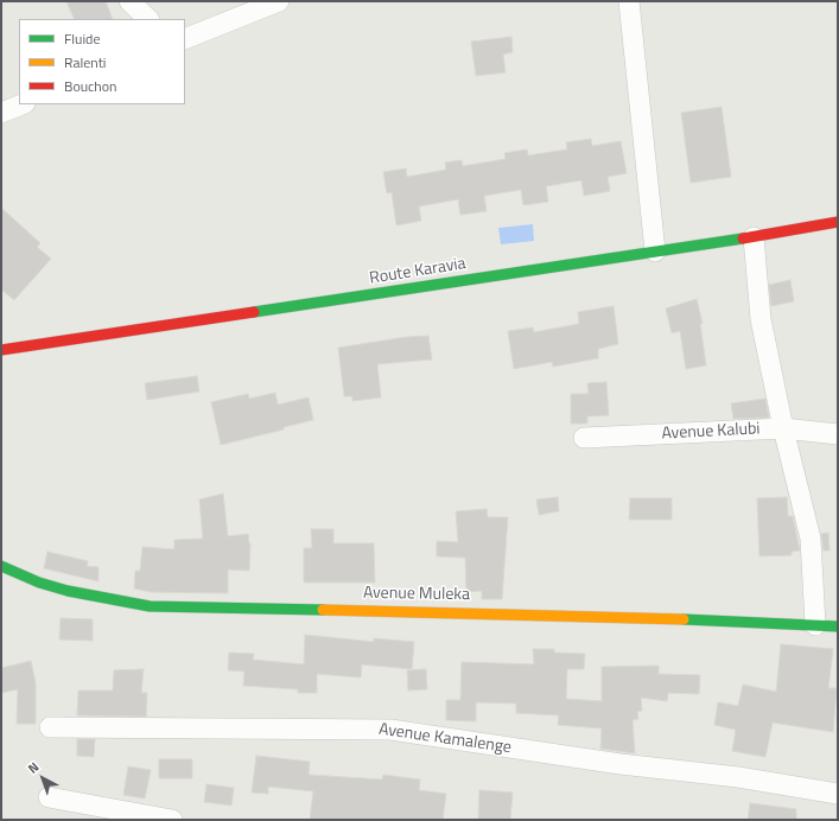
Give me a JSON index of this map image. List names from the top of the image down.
{
  "streets": {
    "street": [
      "Route Karavia",
      "Avenue Kalubi",
      "Avenue Muleka",
      "Avenue Kamalenge"
    ]
  },
  "legend": ["Fluide", "Ralenti", "Bouchon"],
  "north": "top left"
}
